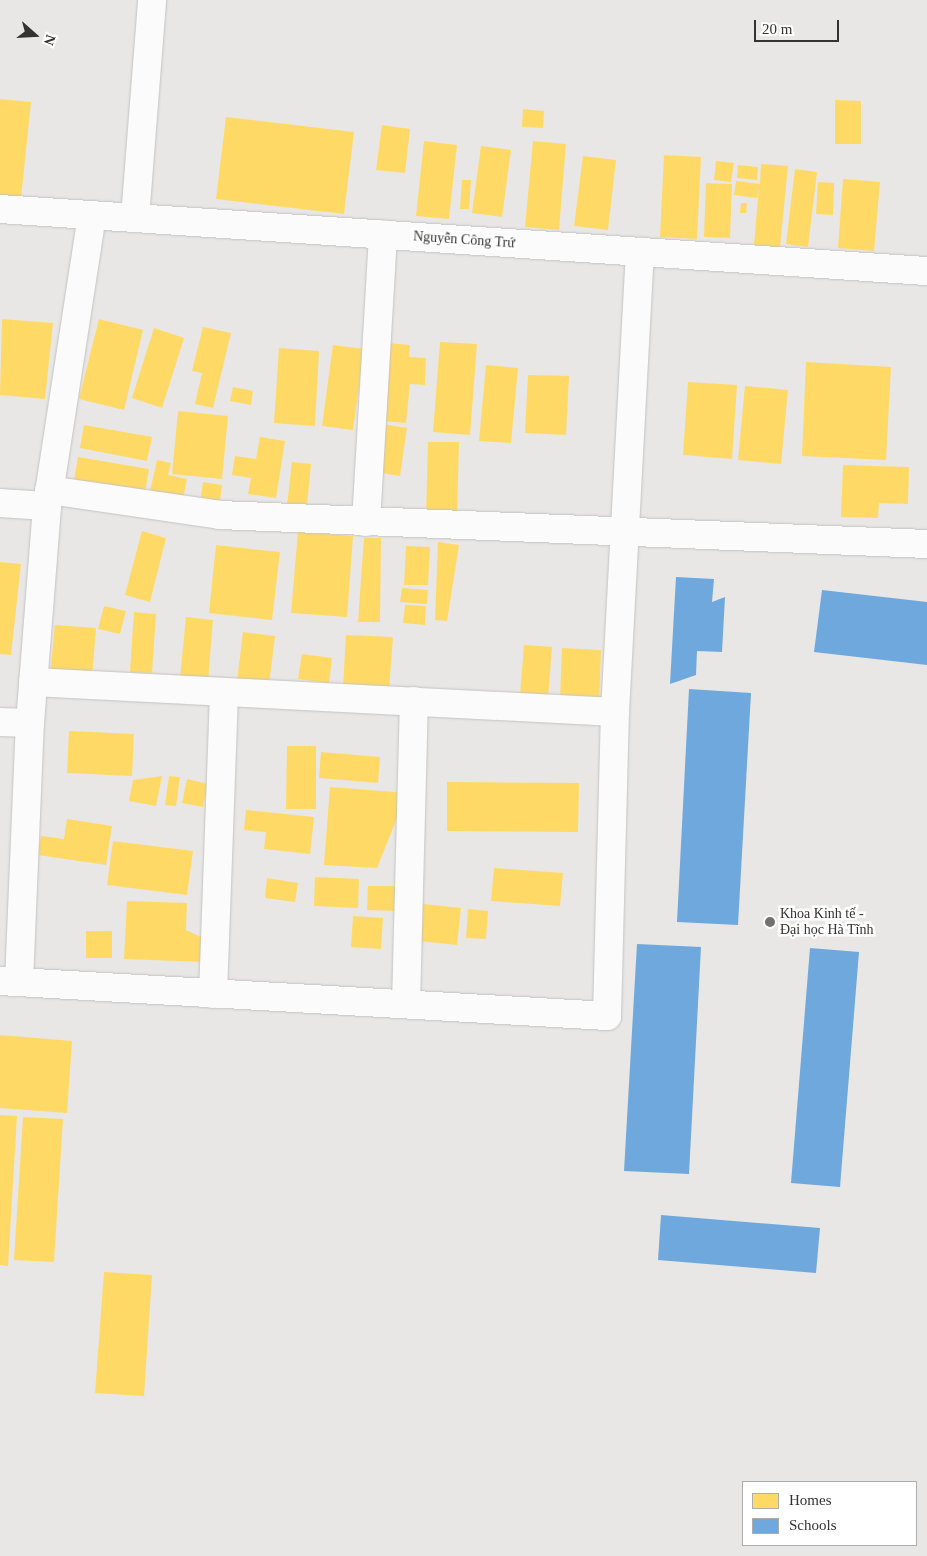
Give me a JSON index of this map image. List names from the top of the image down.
{
  "streets": {
    "street": ["Nguyễn Công Trứ"]
  },
  "places": ["Khoa Kinh tế - Đại học Hà Tĩnh"],
  "legend": ["Homes", "Schools"],
  "scale_bar": "20 m",
  "north": "right"
}
